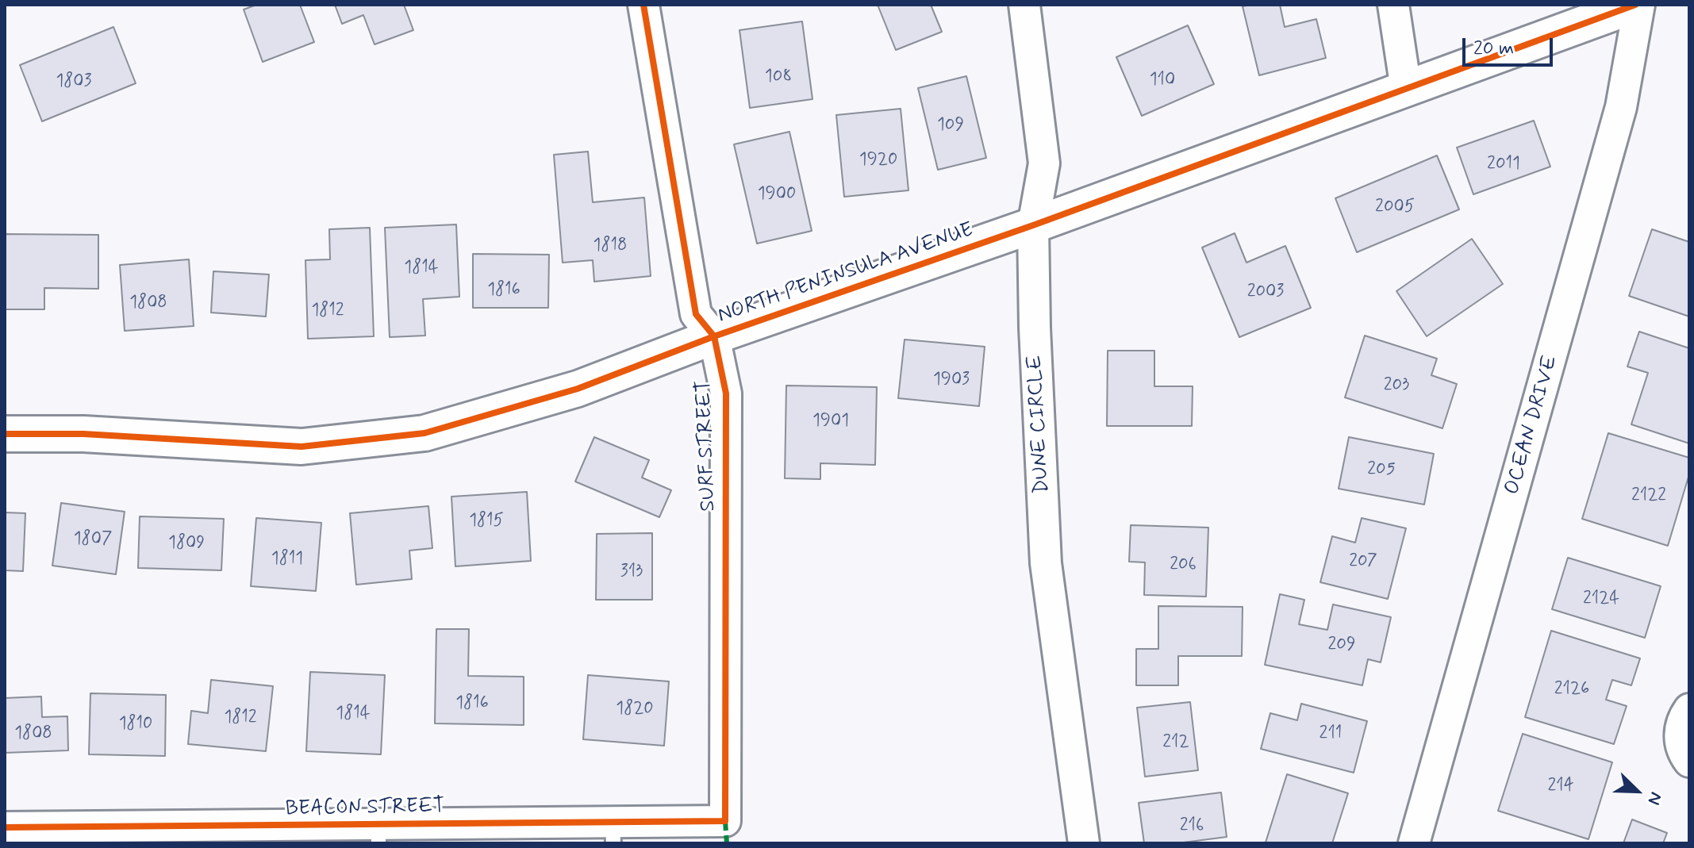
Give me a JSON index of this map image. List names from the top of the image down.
{
  "streets": {
    "street": [
      "NORTH PENINSULA AVENUE",
      "DUNE CIRCLE",
      "OCEAN DRIVE",
      "SURF STREET",
      "BEACON STREET"
    ]
  },
  "crossings": [
    ["NORTH PENINSULA AVENUE", "DUNE CIRCLE"],
    ["NORTH PENINSULA AVENUE", "OCEAN DRIVE"],
    ["NORTH PENINSULA AVENUE", "SURF STREET"],
    ["SURF STREET", "BEACON STREET"]
  ],
  "house_numbers": [
    "108",
    "110",
    "1803",
    "109",
    "1920",
    "2011",
    "1900",
    "2005",
    "1818",
    "1814",
    "1816",
    "2003",
    "1808",
    "1812",
    "1903",
    "203",
    "1901",
    "205",
    "2122",
    "1815",
    "1807",
    "1809",
    "1811",
    "207",
    "206",
    "313",
    "2124",
    "209",
    "2126",
    "1816",
    "1820",
    "1814",
    "1812",
    "1810",
    "1808",
    "211",
    "212",
    "214",
    "216"
  ],
  "scale_bar": "20 m",
  "north": "bottom right"
}
